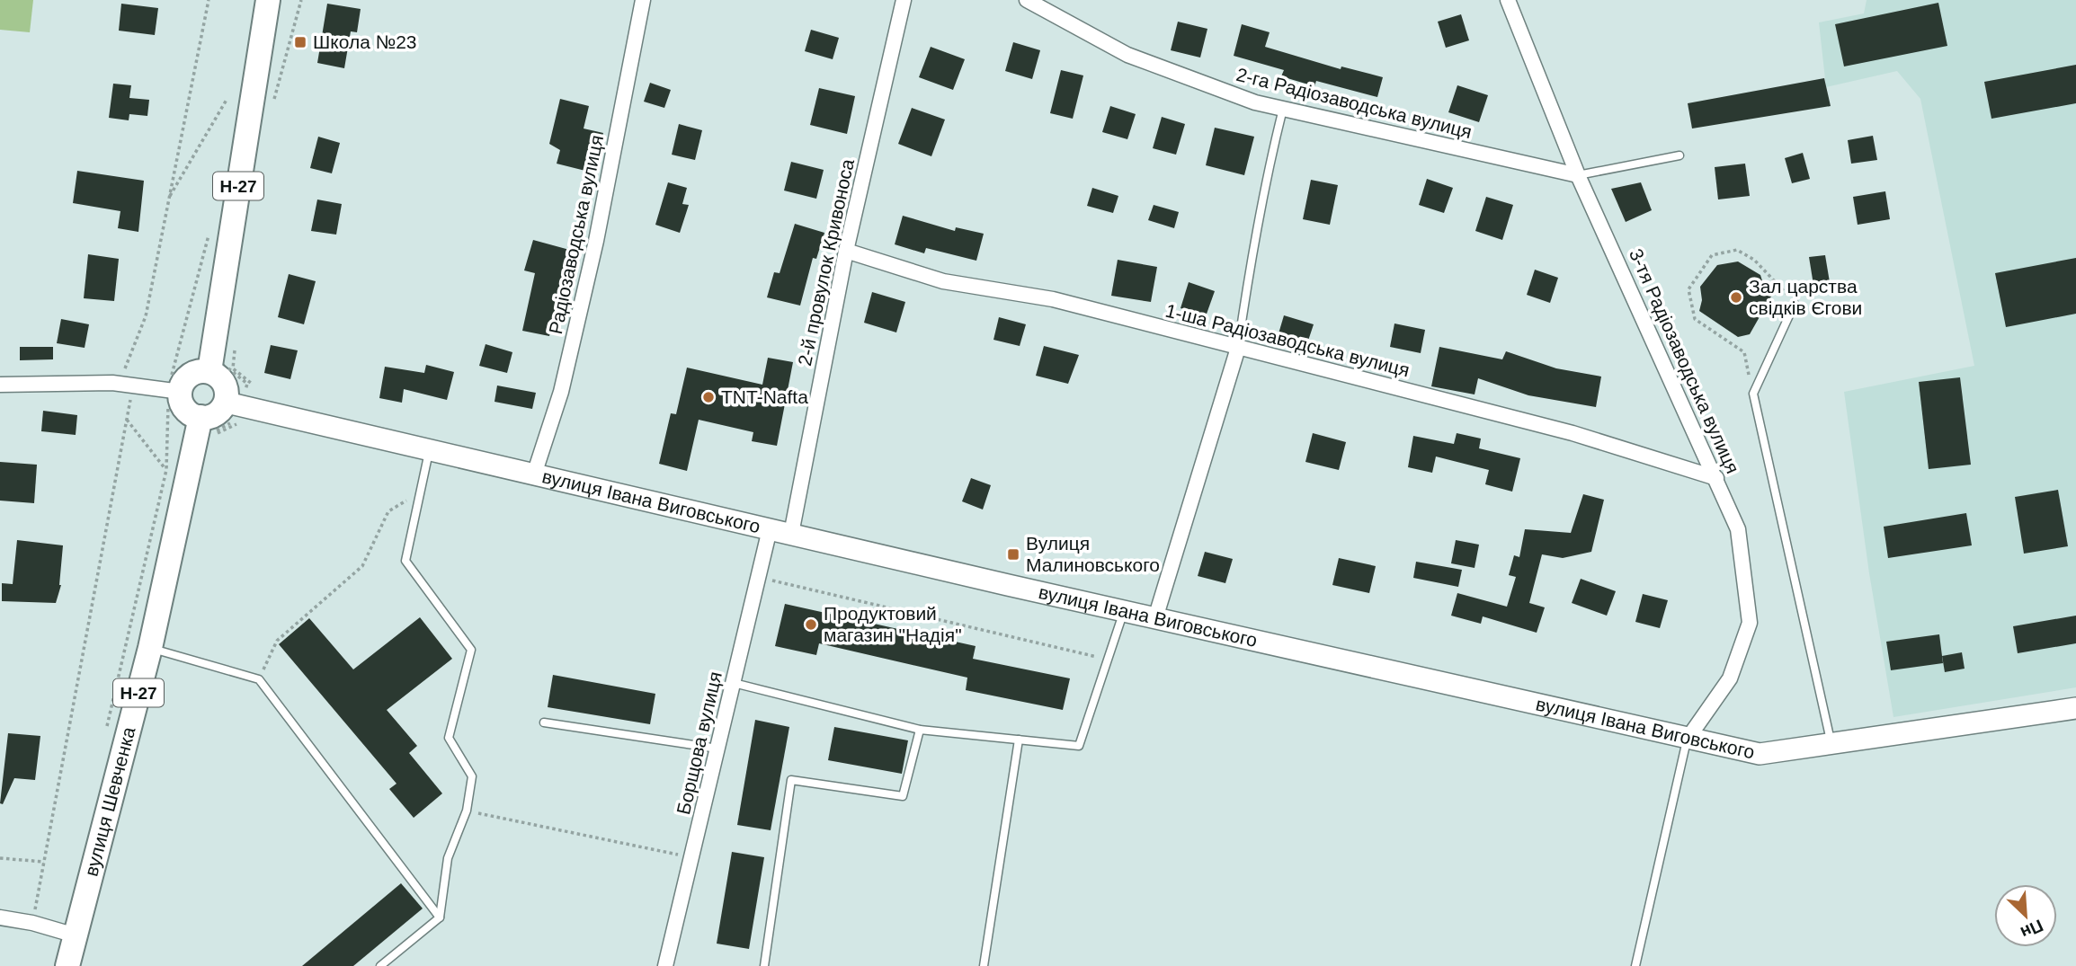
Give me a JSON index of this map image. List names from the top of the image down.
{
  "streets": {
    "main road": ["Н-27", "вулиця Шевченка"],
    "street": [
      "2-га Радіозаводська вулиця",
      "Радіозаводська вулиця",
      "2-й провулок Кривоноса",
      "1-ша Радіозаводська вулиця",
      "3-тя Радіозаводська вулиця",
      "вулиця Івана Виговського",
      "Борщова вулиця"
    ]
  },
  "crossings": [
    ["2-га Радіозаводська вулиця", "3-тя Радіозаводська вулиця"],
    ["Н-27", "вулиця Івана Виговського"],
    ["Н-27", "вулиця Шевченка"],
    ["Радіозаводська вулиця", "вулиця Івана Виговського"],
    ["2-й провулок Кривоноса", "1-ша Радіозаводська вулиця"],
    ["2-й провулок Кривоноса", "вулиця Івана Виговського"],
    ["1-ша Радіозаводська вулиця", "3-тя Радіозаводська вулиця"],
    ["3-тя Радіозаводська вулиця", "вулиця Івана Виговського"],
    ["вулиця Івана Виговського", "Борщова вулиця"],
    ["вулиця Івана Виговського", "вулиця Шевченка"]
  ],
  "places": {
    "transit": ["Школа №23", "Вулиця Малиновського"],
    "other": ["Зал царства свідків Єгови", "TNT-Nafta", "Продуктовий магазин \"Надія\""]
  },
  "north": "bottom right"
}
